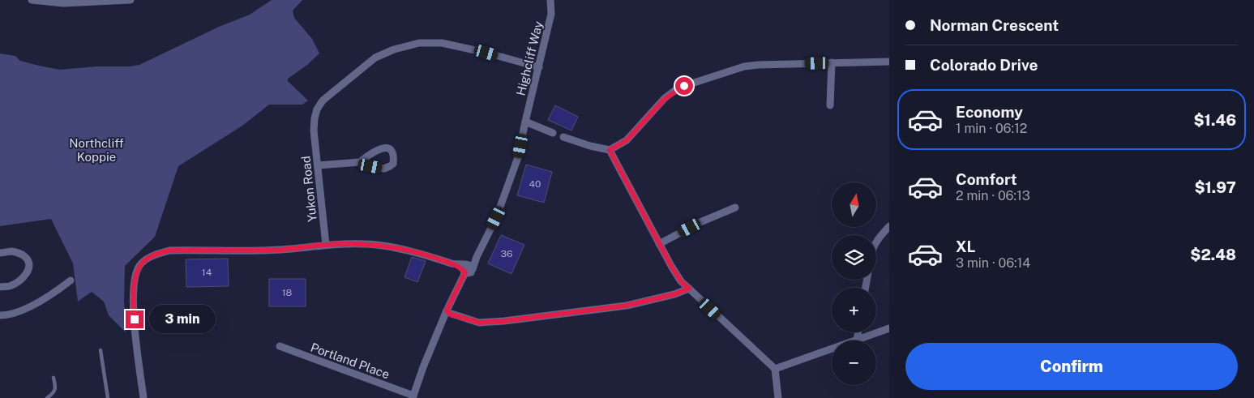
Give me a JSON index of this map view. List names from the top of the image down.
{
  "streets": {
    "street": ["Highcliff Way", "Yukon Road", "Portland Place"]
  },
  "crossings": [
    ["Highcliff Way", "Yukon Road"],
    ["Highcliff Way", "Portland Place"]
  ],
  "parks": ["Northcliff Koppie"],
  "house_numbers": [
    "40",
    "36",
    "14",
    "18"
  ],
  "north": "top",
  "page": {
    "banner": ["Norman Crescent", "Colorado Drive"],
    "list": [
      {
        "name": "Economy",
        "note": "1 min · 06:12",
        "value": "$1.46"
      },
      {
        "name": "Comfort",
        "note": "2 min · 06:13",
        "value": "$1.97"
      },
      {
        "name": "XL",
        "note": "3 min · 06:14",
        "value": "$2.48"
      }
    ],
    "map_buttons": ["+", "−"],
    "bubble": "3 min",
    "buttons": "Confirm"
  }
}
